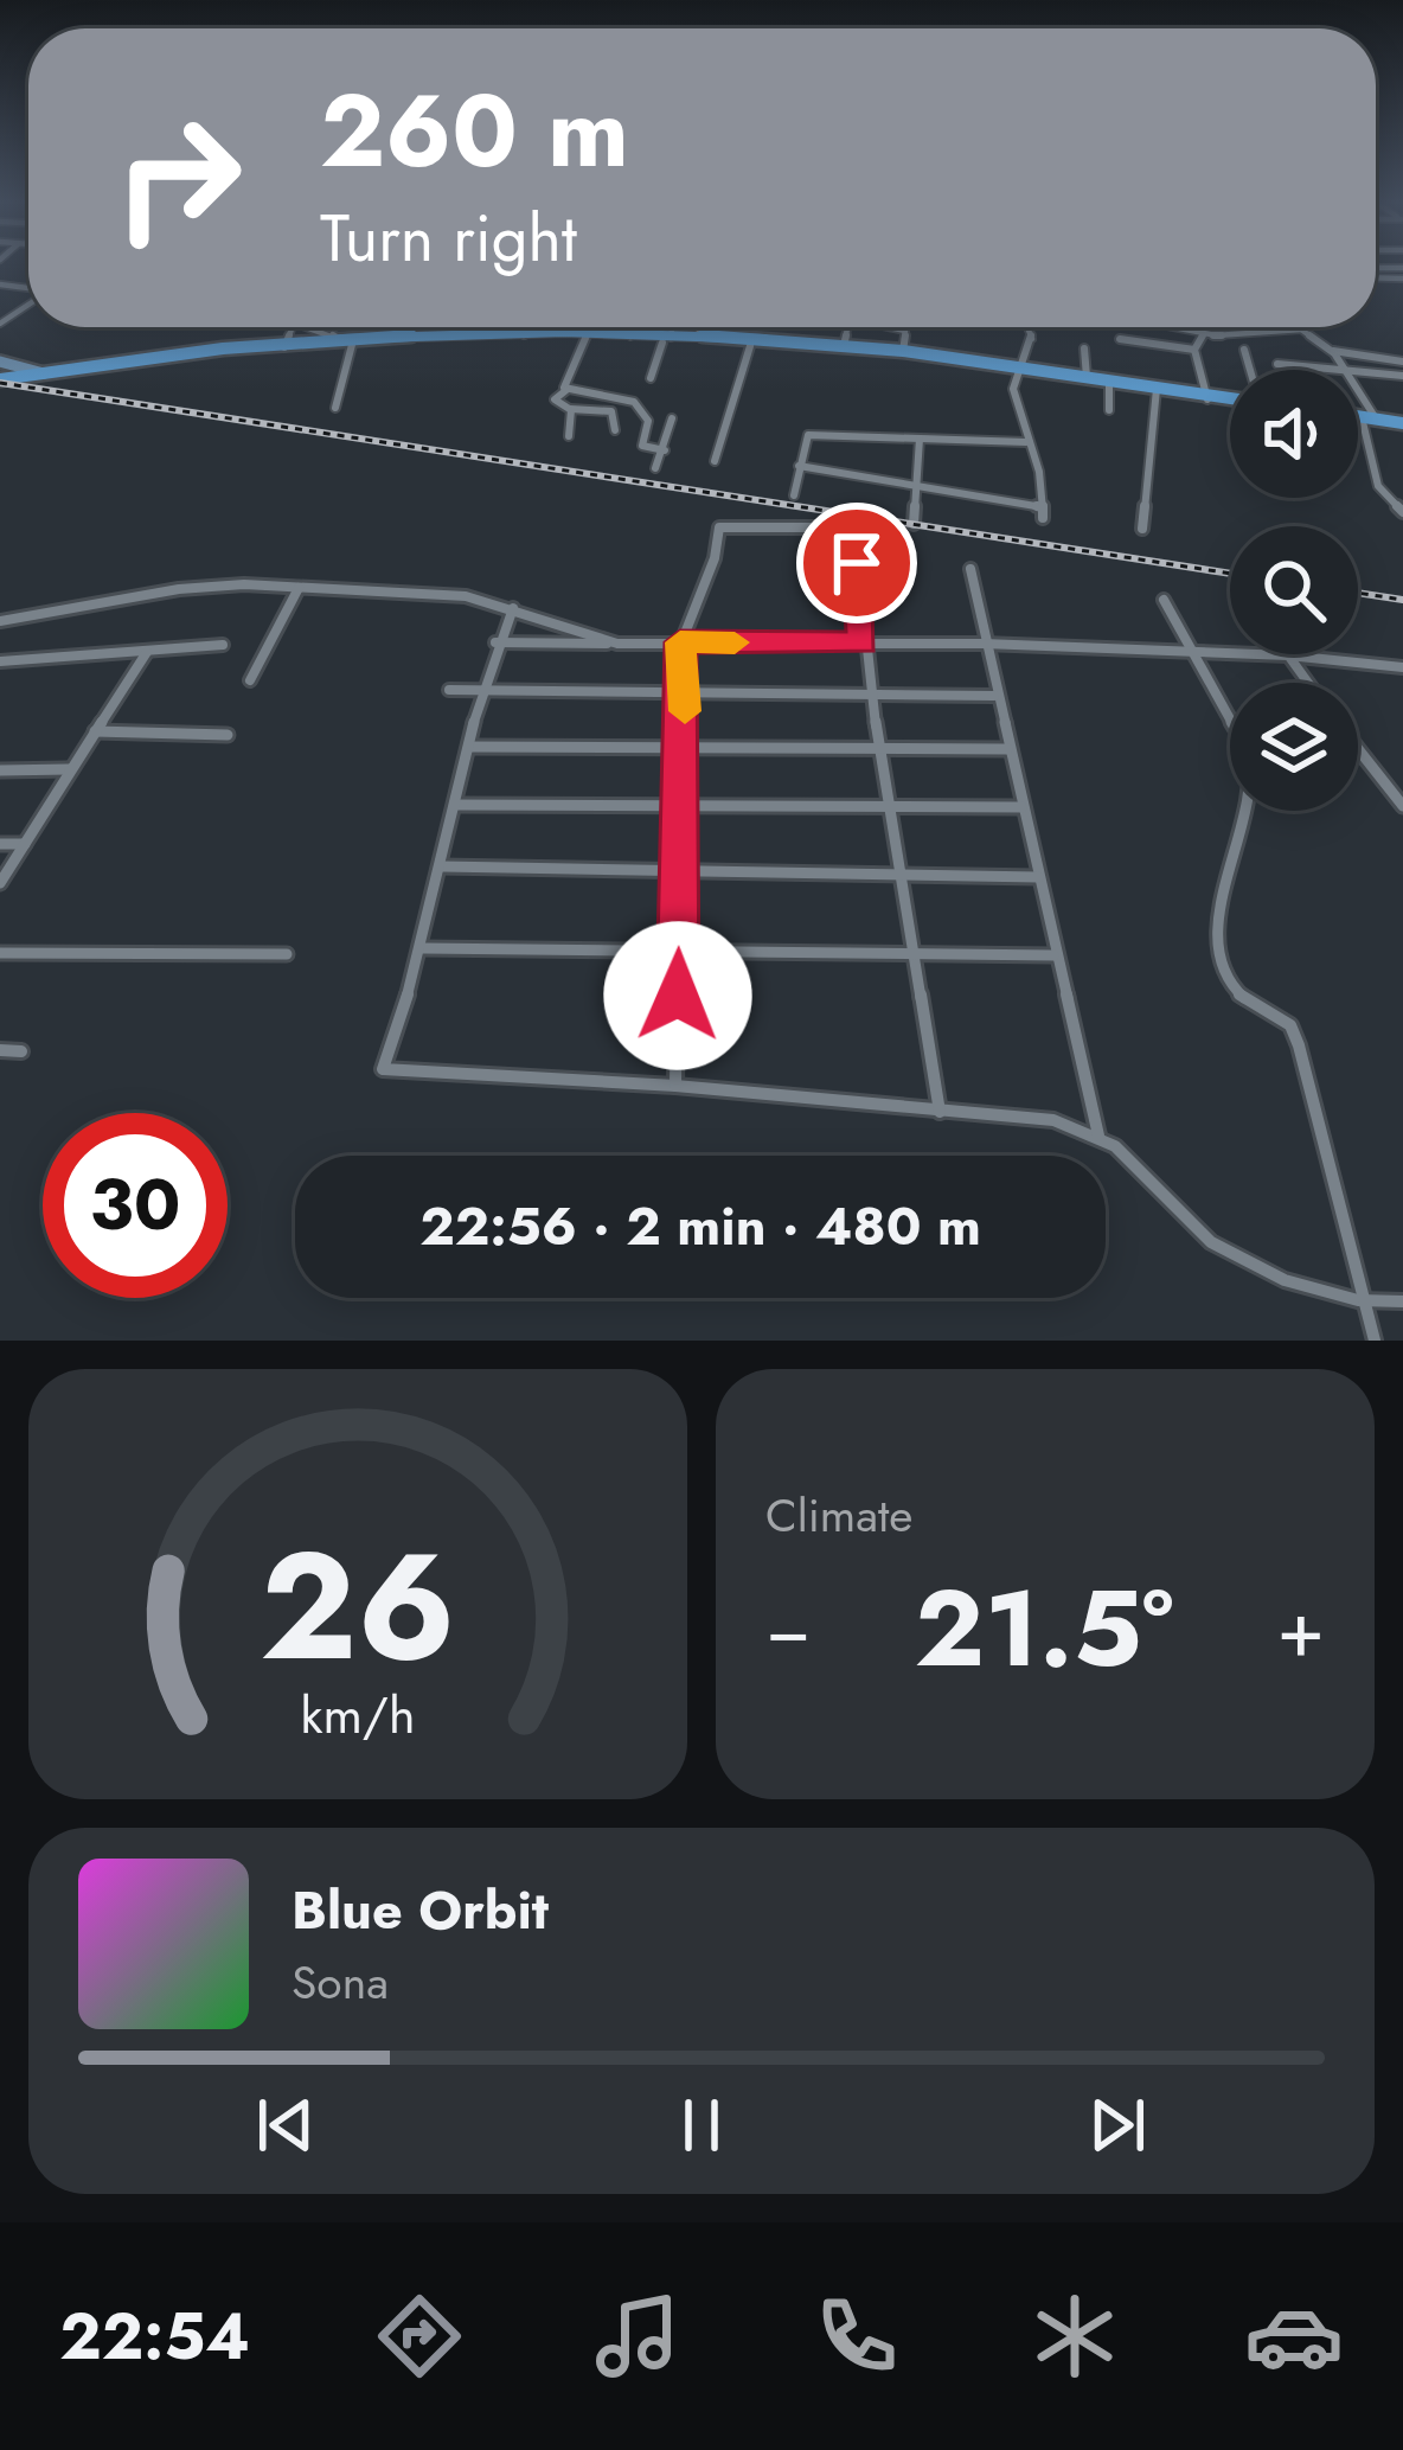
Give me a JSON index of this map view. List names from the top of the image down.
{
  "page": {
    "turn": ["260 m", "Turn right"],
    "limit": "30",
    "trip": "22:56 · 2 min · 480 m",
    "tile": "Climate",
    "heat": ["−", "21.5°", "+"],
    "song": ["Blue Orbit", "Sona"],
    "tabs": "22:54",
    "gauge": ["26", "km/h"]
  }
}
